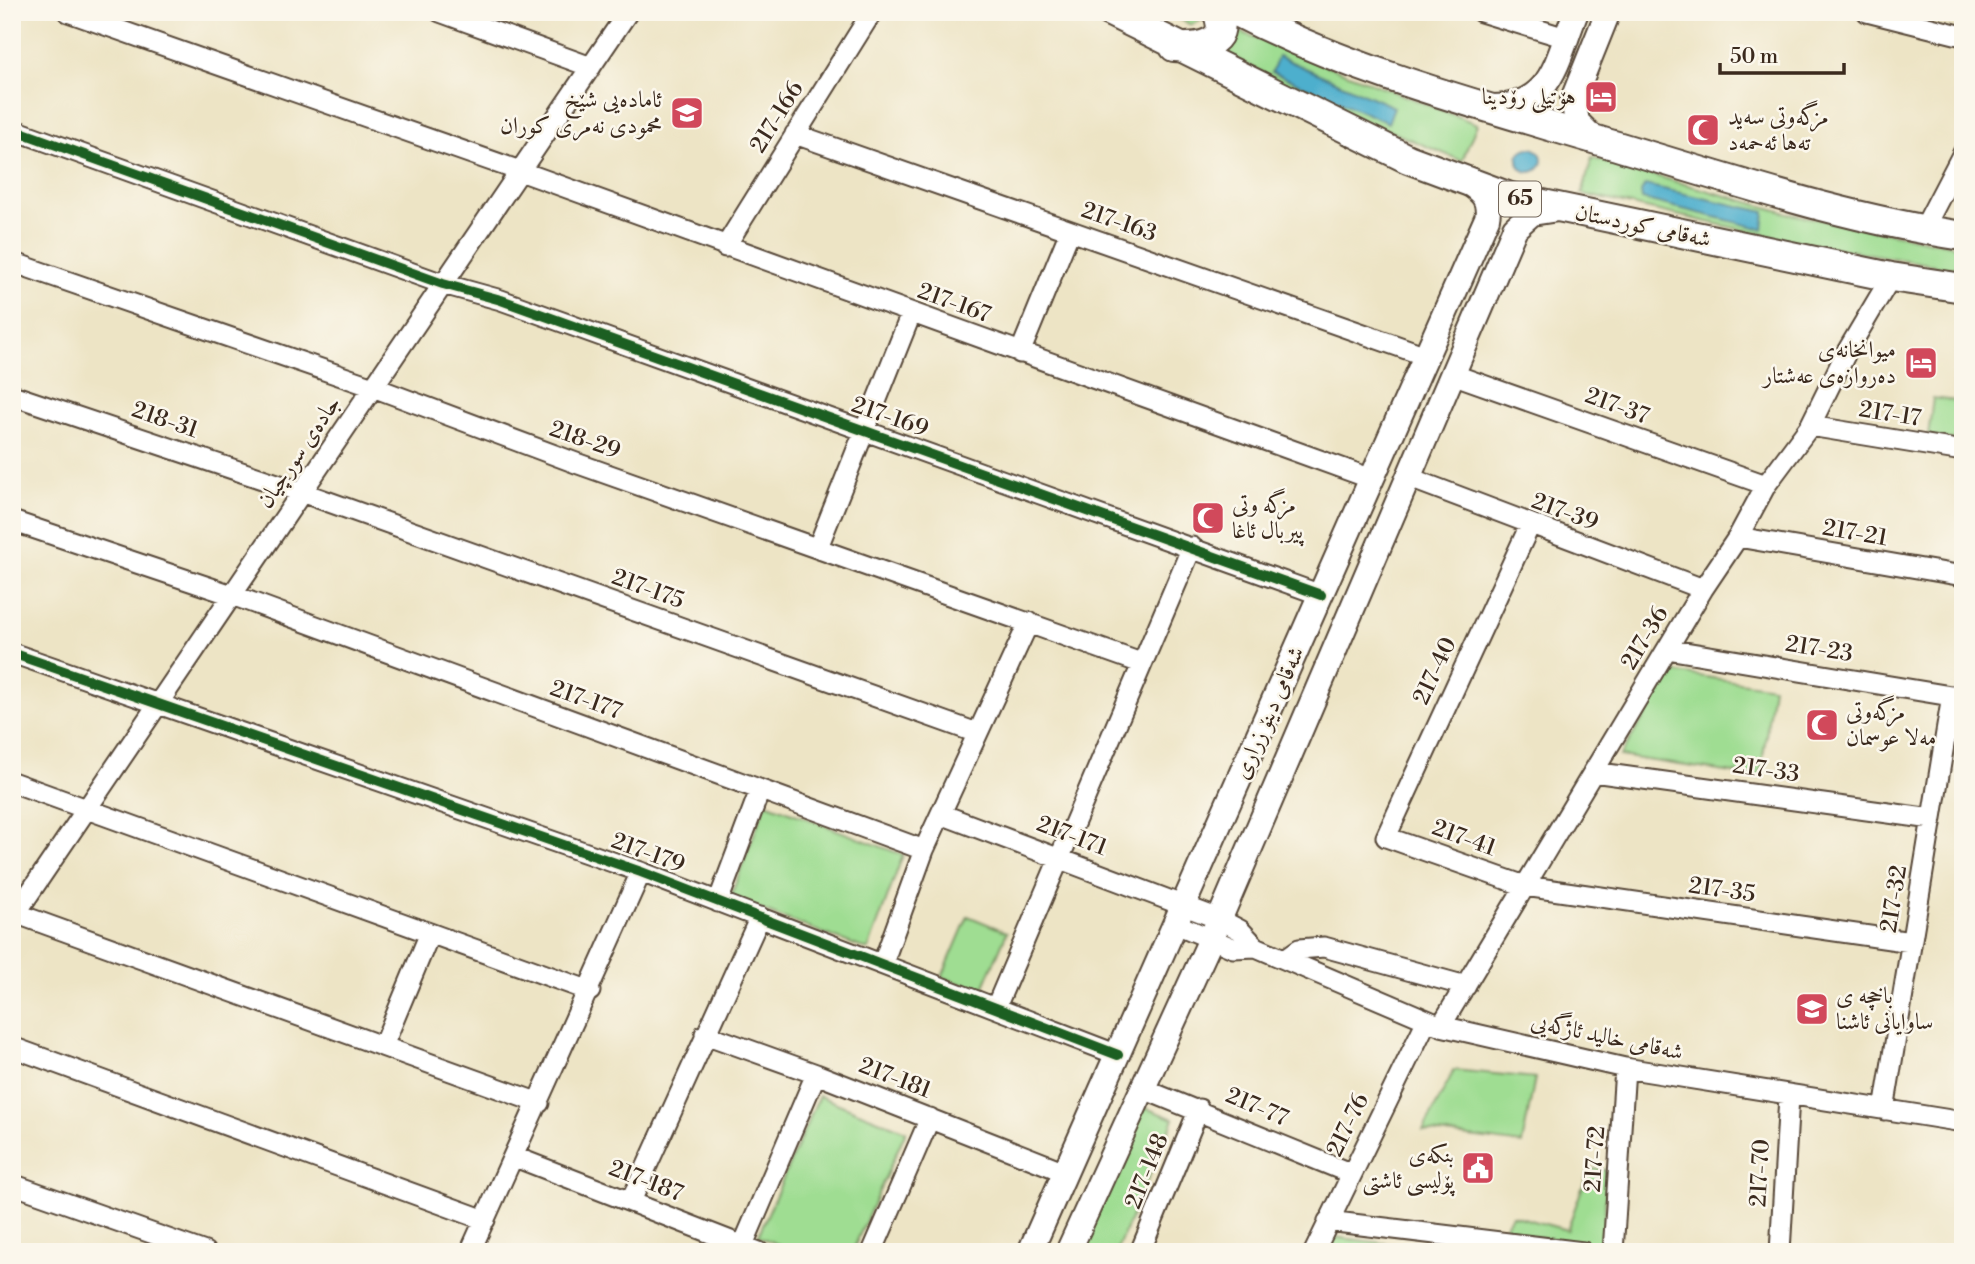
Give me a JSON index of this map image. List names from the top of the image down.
{
  "streets": {
    "highway": ["65", "شەقامی کوردستان"],
    "main road": ["شەقامی دینۆ زراری"],
    "street": [
      "217-166",
      "217-163",
      "217-167",
      "217-37",
      "217-17",
      "217-169",
      "218-31",
      "218-29",
      "جادەی سورچیان",
      "217-39",
      "217-21",
      "217-175",
      "217-36",
      "217-23",
      "217-40",
      "217-177",
      "217-33",
      "217-171",
      "217-41",
      "217-179",
      "217-35",
      "217-32",
      "شەقامی خالید ئاژگەیی",
      "217-181",
      "217-77",
      "217-76",
      "217-72",
      "217-148",
      "217-70",
      "217-187"
    ]
  },
  "crossings": [
    ["217-166", "217-163"],
    ["217-166", "217-167"],
    ["217-163", "شەقامی دینۆ زراری"],
    ["شەقامی کوردستان", "217-36"],
    ["شەقامی کوردستان", "شەقامی دینۆ زراری"],
    ["217-167", "جادەی سورچیان"],
    ["217-167", "شەقامی دینۆ زراری"],
    ["217-37", "217-36"],
    ["217-37", "شەقامی دینۆ زراری"],
    ["217-17", "217-36"],
    ["217-169", "جادەی سورچیان"],
    ["217-169", "شەقامی دینۆ زراری"],
    ["218-31", "جادەی سورچیان"],
    ["218-31", "217-175"],
    ["218-29", "جادەی سورچیان"],
    ["جادەی سورچیان", "217-175"],
    ["جادەی سورچیان", "217-177"],
    ["جادەی سورچیان", "217-179"],
    ["217-39", "217-36"],
    ["217-39", "217-40"],
    ["217-39", "شەقامی دینۆ زراری"],
    ["217-21", "217-36"],
    ["217-36", "217-23"],
    ["217-36", "217-33"],
    ["217-36", "217-41"],
    ["217-36", "217-35"],
    ["217-36", "شەقامی خالید ئاژگەیی"],
    ["217-36", "217-76"],
    ["217-23", "217-32"],
    ["217-40", "217-41"],
    ["شەقامی دینۆ زراری", "217-171"],
    ["شەقامی دینۆ زراری", "217-179"],
    ["شەقامی دینۆ زراری", "شەقامی خالید ئاژگەیی"],
    ["شەقامی دینۆ زراری", "217-181"],
    ["شەقامی دینۆ زراری", "217-77"],
    ["217-33", "217-32"],
    ["217-171", "شەقامی خالید ئاژگەیی"],
    ["217-41", "217-35"],
    ["217-35", "217-32"],
    ["217-32", "شەقامی خالید ئاژگەیی"],
    ["شەقامی خالید ئاژگەیی", "217-76"],
    ["شەقامی خالید ئاژگەیی", "217-72"],
    ["شەقامی خالید ئاژگەیی", "217-70"],
    ["217-77", "217-76"],
    ["217-77", "217-148"]
  ],
  "places": {
    "hotel": ["هۆتیلی رۆدینا", "میوانخانەی دەروازەی عەشتار"],
    "school or university": ["ئامادەیی شێخ محمودی نەمری کوران", "باخچه ى ساوايانى ئاشنا"],
    "mosque": ["مزگەوتی سەید تەها ئەحمەد", "مزگه وتى پيربال ئاغا", "مزگەوتی مەلا عوسمان"],
    "public building": ["بنکەی پۆلیسی ئاشتی"]
  },
  "scale_bar": "50 m"
}
